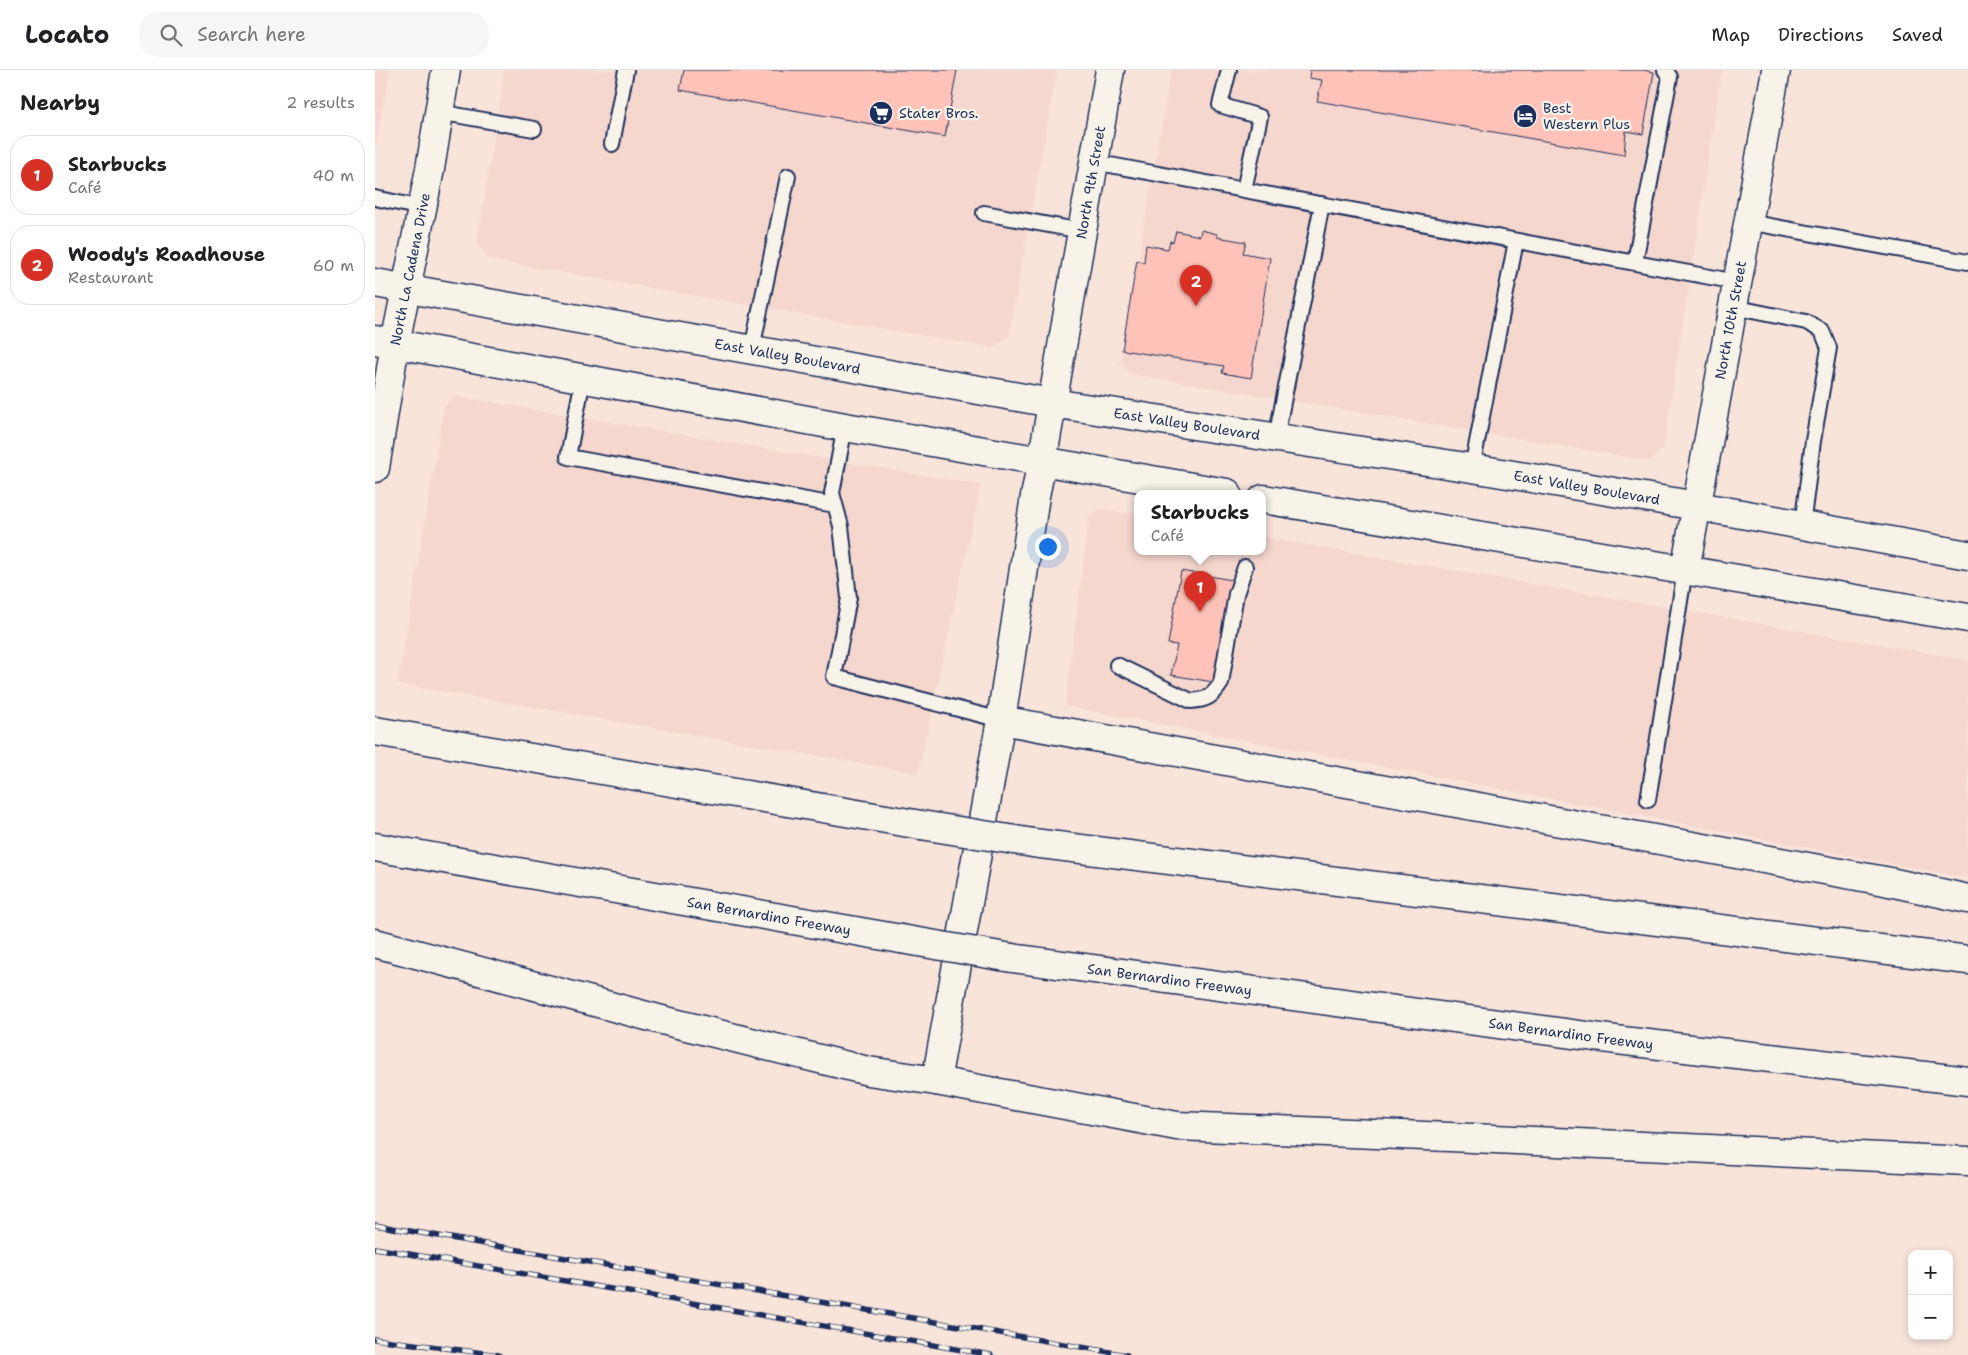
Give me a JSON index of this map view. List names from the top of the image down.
{
  "streets": {
    "main road": [
      "North 9th Street",
      "North La Cadena Drive",
      "North 10th Street",
      "East Valley Boulevard",
      "San Bernardino Freeway"
    ]
  },
  "crossings": [
    ["North 9th Street", "East Valley Boulevard"],
    ["North La Cadena Drive", "East Valley Boulevard"],
    ["North 10th Street", "East Valley Boulevard"]
  ],
  "places": {
    "supermarket": ["Stater Bros."],
    "hotel": ["Best Western Plus"]
  },
  "page": {
    "header": "Locato",
    "search": "Search here",
    "nav": ["Map", "Directions", "Saved"],
    "heading": ["Nearby", "2 results"],
    "list": [
      {
        "mark": "1",
        "name": "Starbucks",
        "note": "Café",
        "value": "40 m"
      },
      {
        "mark": "2",
        "name": "Woody's Roadhouse",
        "note": "Restaurant",
        "value": "60 m"
      }
    ],
    "pins": ["2", "1"],
    "popup": ["Starbucks", "Café"],
    "map_buttons": ["+", "−"]
  }
}
